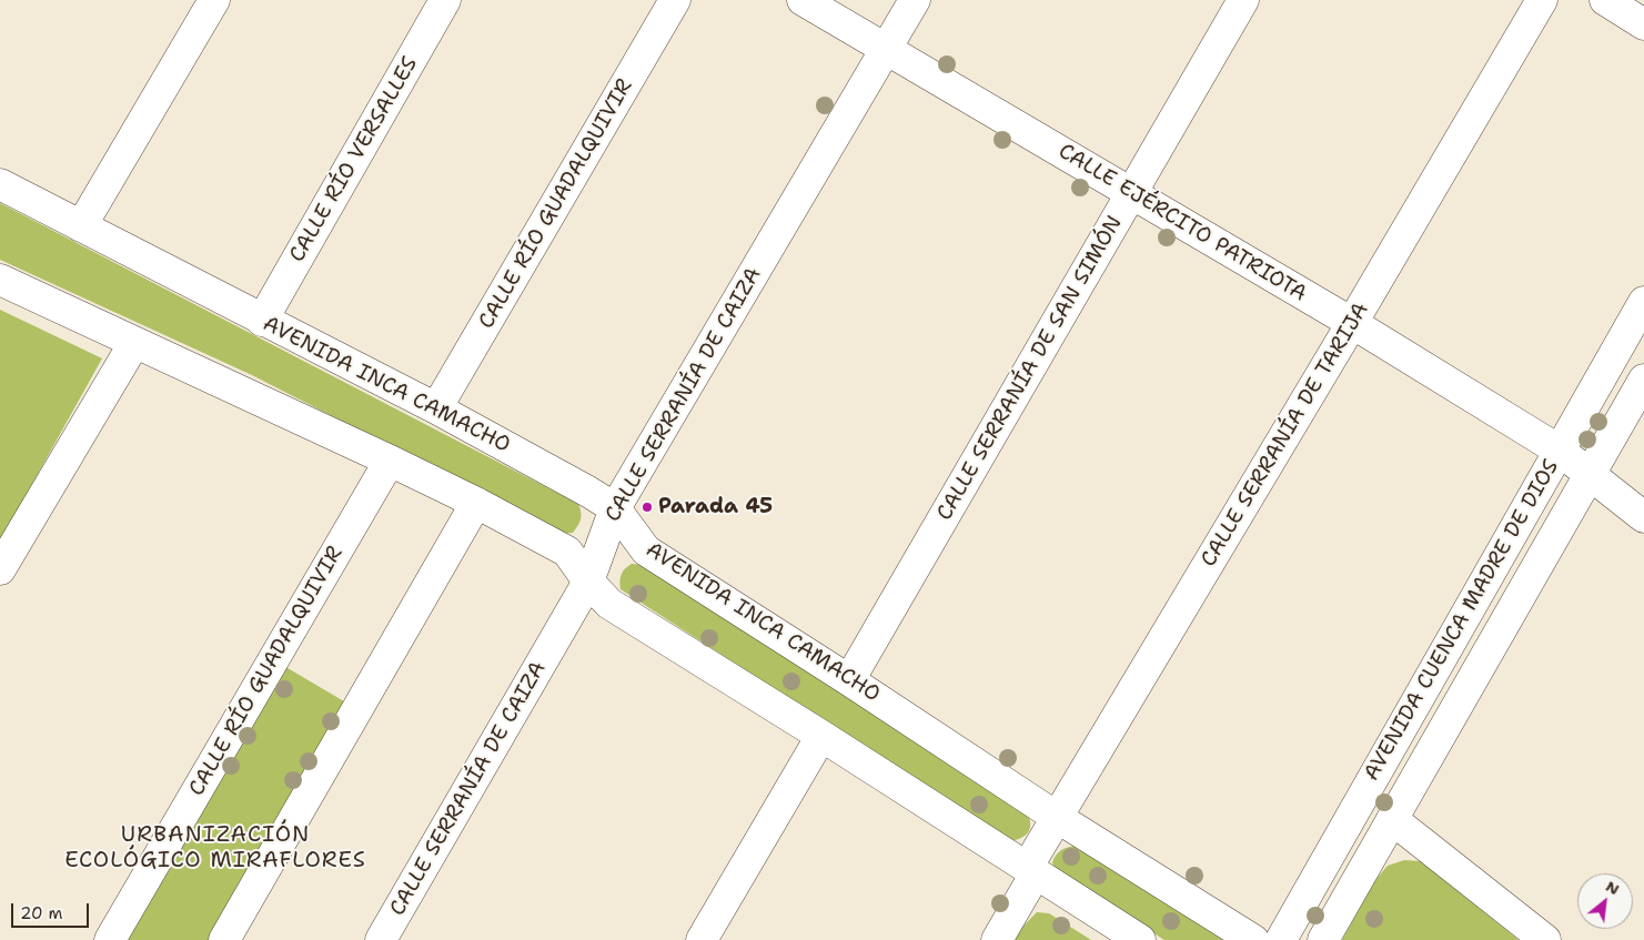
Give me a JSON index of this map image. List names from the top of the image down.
{
  "streets": {
    "street": [
      "CALLE RÍO VERSALLES",
      "CALLE RÍO GUADALQUIVIR",
      "CALLE EJÉRCITO PATRIOTA",
      "CALLE SERRANÍA DE SAN SIMÓN",
      "AVENIDA INCA CAMACHO",
      "CALLE SERRANÍA DE CAIZA",
      "CALLE SERRANÍA DE TARIJA",
      "AVENIDA CUENCA MADRE DE DIOS"
    ]
  },
  "crossings": [
    ["CALLE RÍO VERSALLES", "AVENIDA INCA CAMACHO"],
    ["CALLE RÍO GUADALQUIVIR", "AVENIDA INCA CAMACHO"],
    ["CALLE EJÉRCITO PATRIOTA", "CALLE SERRANÍA DE SAN SIMÓN"],
    ["CALLE EJÉRCITO PATRIOTA", "CALLE SERRANÍA DE CAIZA"],
    ["CALLE EJÉRCITO PATRIOTA", "CALLE SERRANÍA DE TARIJA"],
    ["CALLE EJÉRCITO PATRIOTA", "AVENIDA CUENCA MADRE DE DIOS"],
    ["CALLE SERRANÍA DE SAN SIMÓN", "AVENIDA INCA CAMACHO"],
    ["AVENIDA INCA CAMACHO", "CALLE SERRANÍA DE CAIZA"],
    ["AVENIDA INCA CAMACHO", "CALLE SERRANÍA DE TARIJA"]
  ],
  "districts": ["URBANIZACIÓN ECOLÓGICO MIRAFLORES"],
  "places": ["Parada 45"],
  "scale_bar": "20 m",
  "north": "top right"
}
